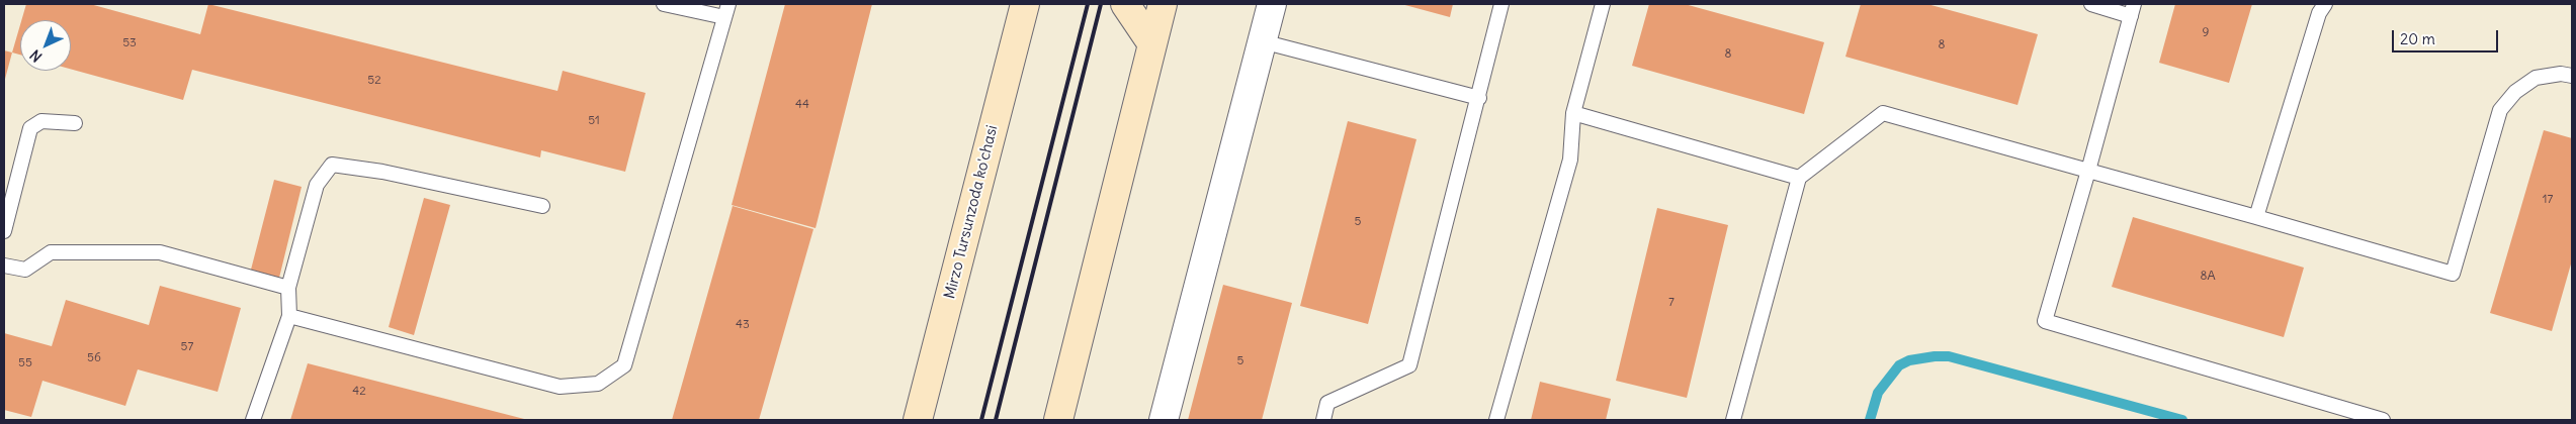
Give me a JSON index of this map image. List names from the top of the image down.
{
  "streets": {
    "main road": ["Mirzo Tursunzoda ko'chasi"]
  },
  "house_numbers": [
    "9",
    "53",
    "8",
    "8",
    "52",
    "44",
    "51",
    "17",
    "5",
    "8А",
    "7",
    "43",
    "57",
    "56",
    "5",
    "55",
    "42"
  ],
  "scale_bar": "20 m",
  "north": "bottom left"
}
